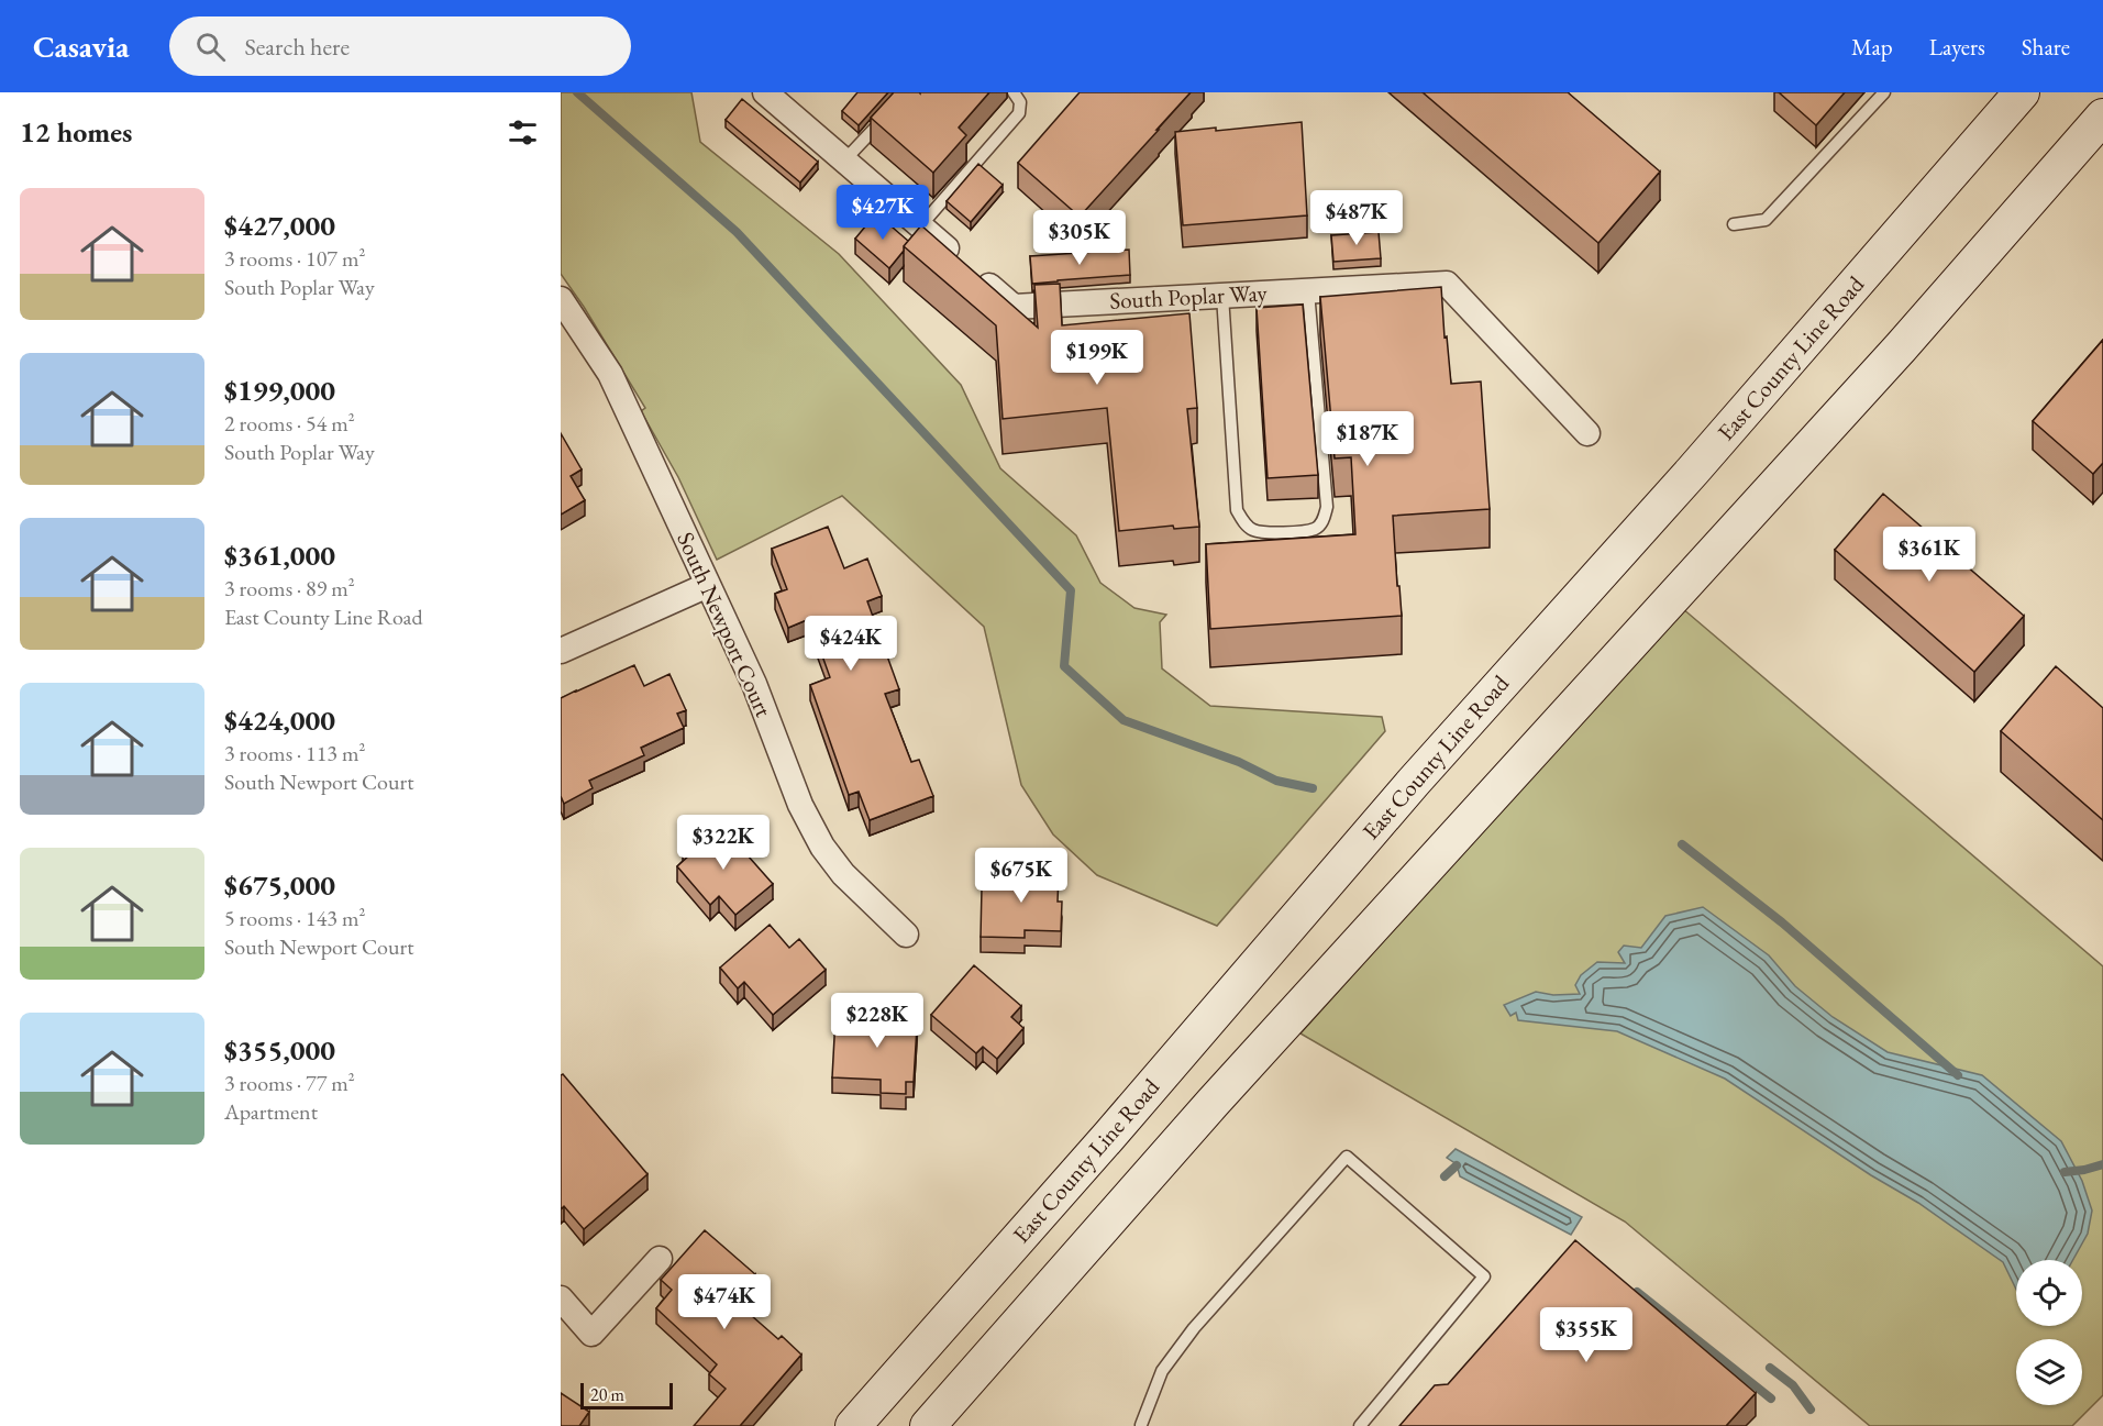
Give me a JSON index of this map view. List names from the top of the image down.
{
  "streets": {
    "main road": ["East County Line Road"],
    "street": ["South Poplar Way", "South Newport Court"]
  },
  "scale_bar": "20 m",
  "page": {
    "header": "Casavia",
    "search": "Search here",
    "nav": ["Map", "Layers", "Share"],
    "heading": "12 homes",
    "list": [
      {
        "name": "$427,000",
        "note": "3 rooms · 107 m² · South Poplar Way"
      },
      {
        "name": "$199,000",
        "note": "2 rooms · 54 m² · South Poplar Way"
      },
      {
        "name": "$361,000",
        "note": "3 rooms · 89 m² · East County Line Road"
      },
      {
        "name": "$424,000",
        "note": "3 rooms · 113 m² · South Newport Court"
      },
      {
        "name": "$675,000",
        "note": "5 rooms · 143 m² · South Newport Court"
      },
      {
        "name": "$355,000",
        "note": "3 rooms · 77 m² · Apartment"
      }
    ],
    "price": [
      "$427K",
      "$487K",
      "$305K",
      "$199K",
      "$187K",
      "$361K",
      "$424K",
      "$322K",
      "$675K",
      "$228K",
      "$474K",
      "$355K"
    ],
    "scale": "20 m"
  }
}
